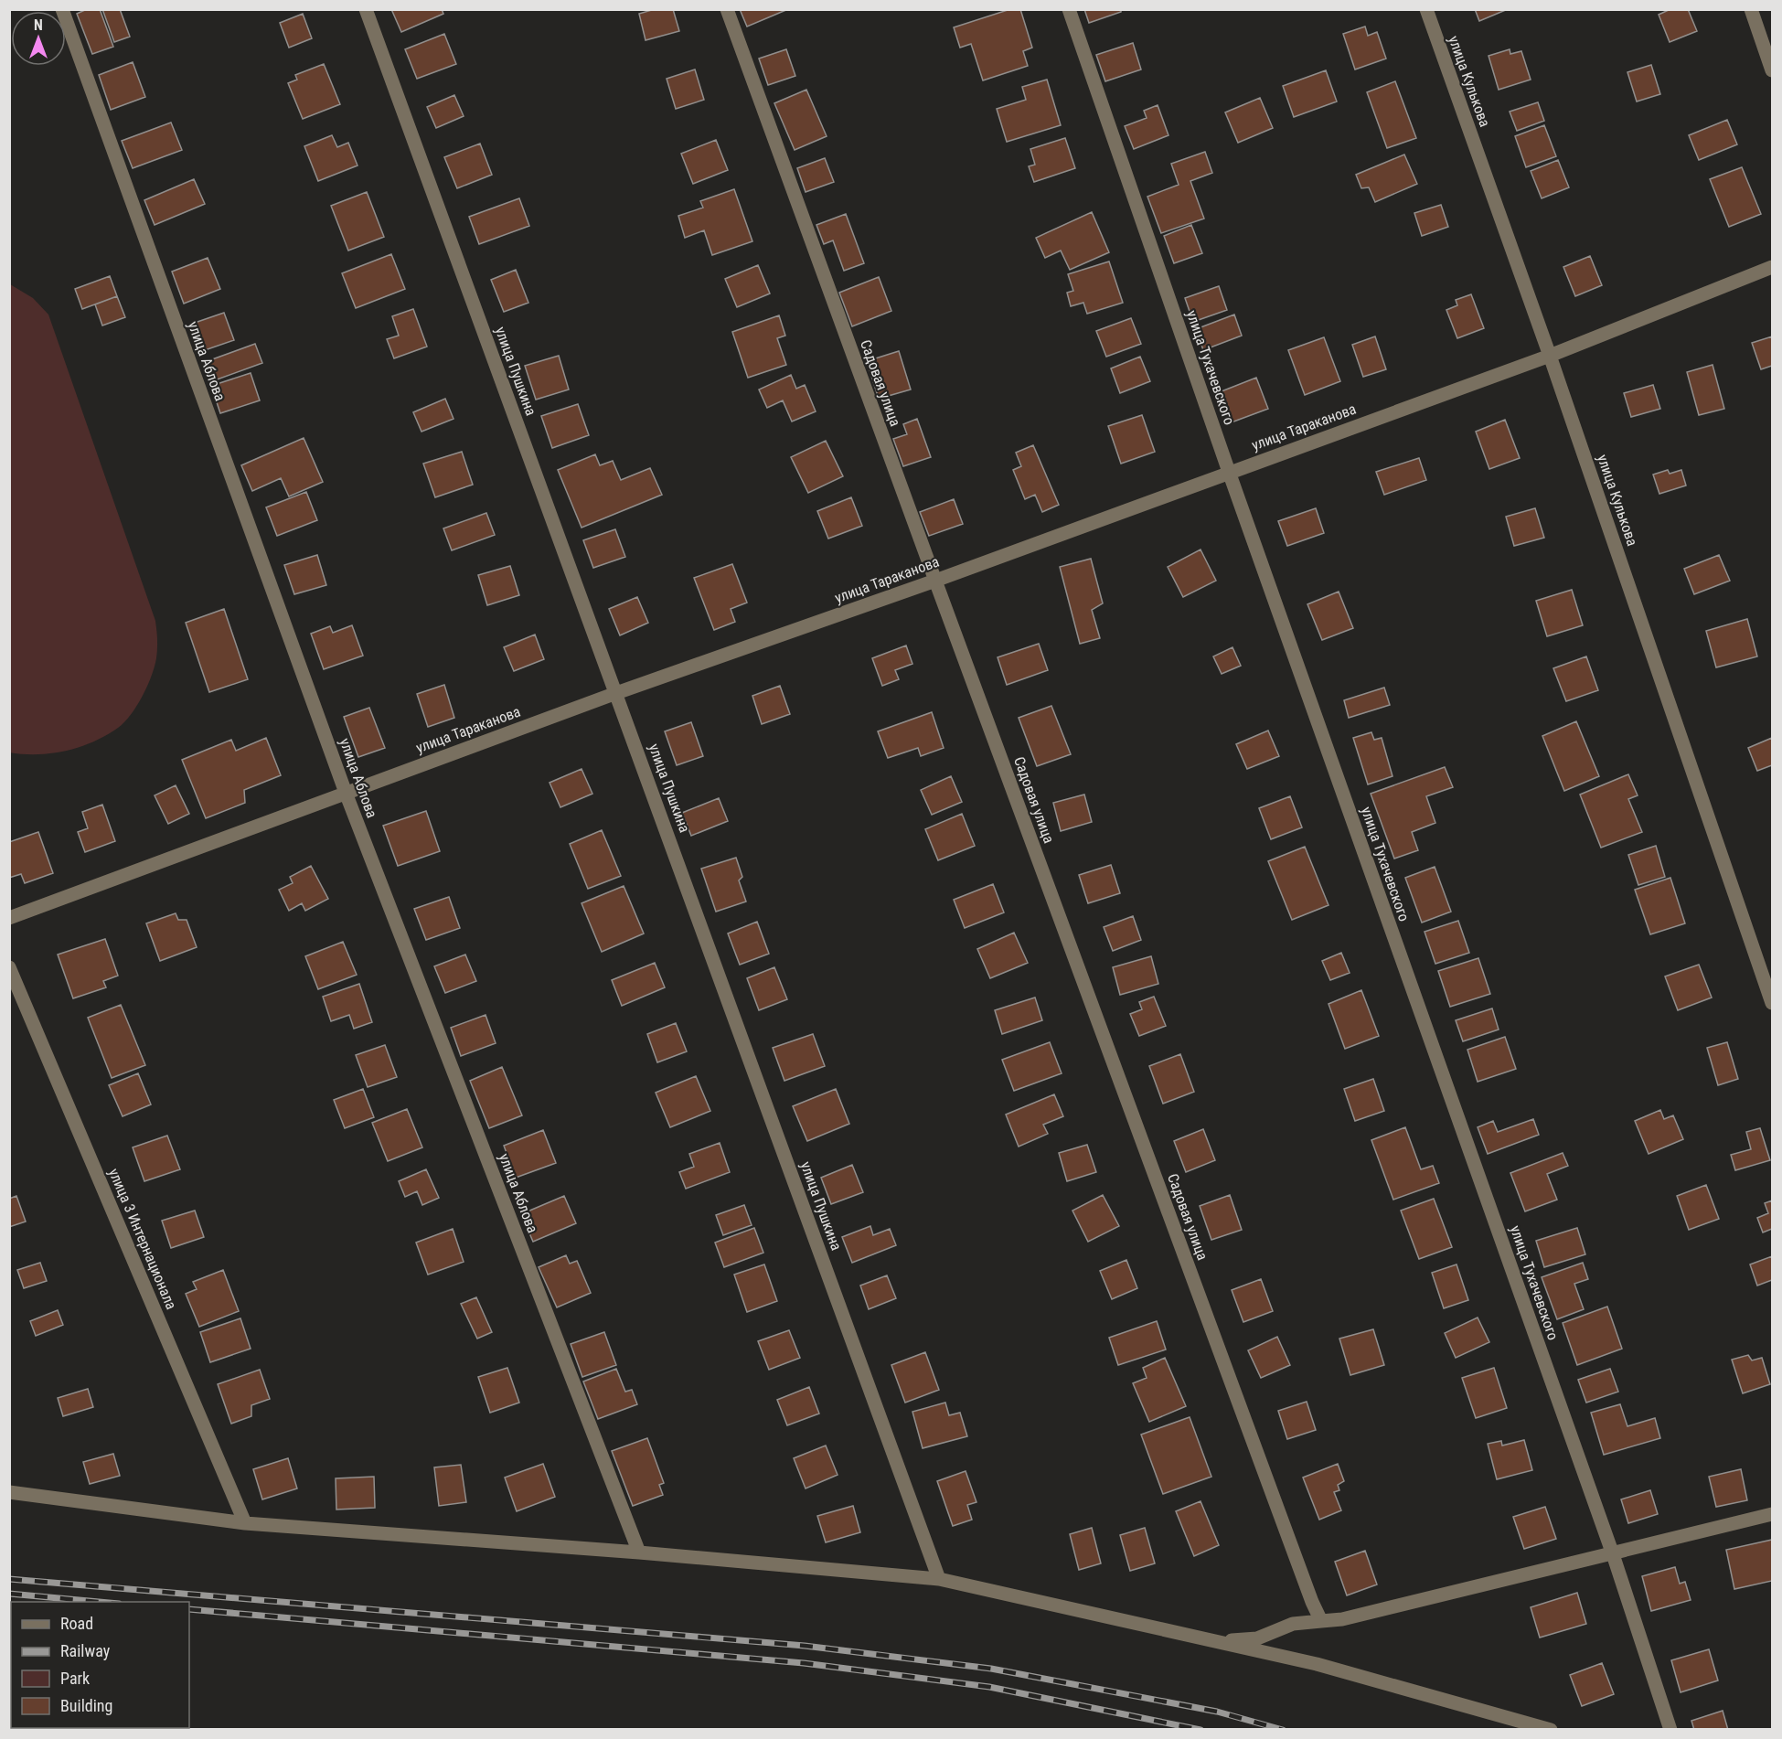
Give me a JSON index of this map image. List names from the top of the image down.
{
  "streets": {
    "street": [
      "улица Кулькова",
      "улица Аблова",
      "улица Тухачевского",
      "улица Пушкина",
      "Садовая улица",
      "улица Тараканова",
      "улица 3 Интернационала"
    ]
  },
  "crossings": [
    ["улица Кулькова", "улица Тараканова"],
    ["улица Аблова", "улица Тараканова"],
    ["улица Тухачевского", "улица Тараканова"],
    ["улица Пушкина", "улица Тараканова"],
    ["Садовая улица", "улица Тараканова"]
  ],
  "legend": [
    "Road",
    "Railway",
    "Park",
    "Building"
  ],
  "north": "top"
}
